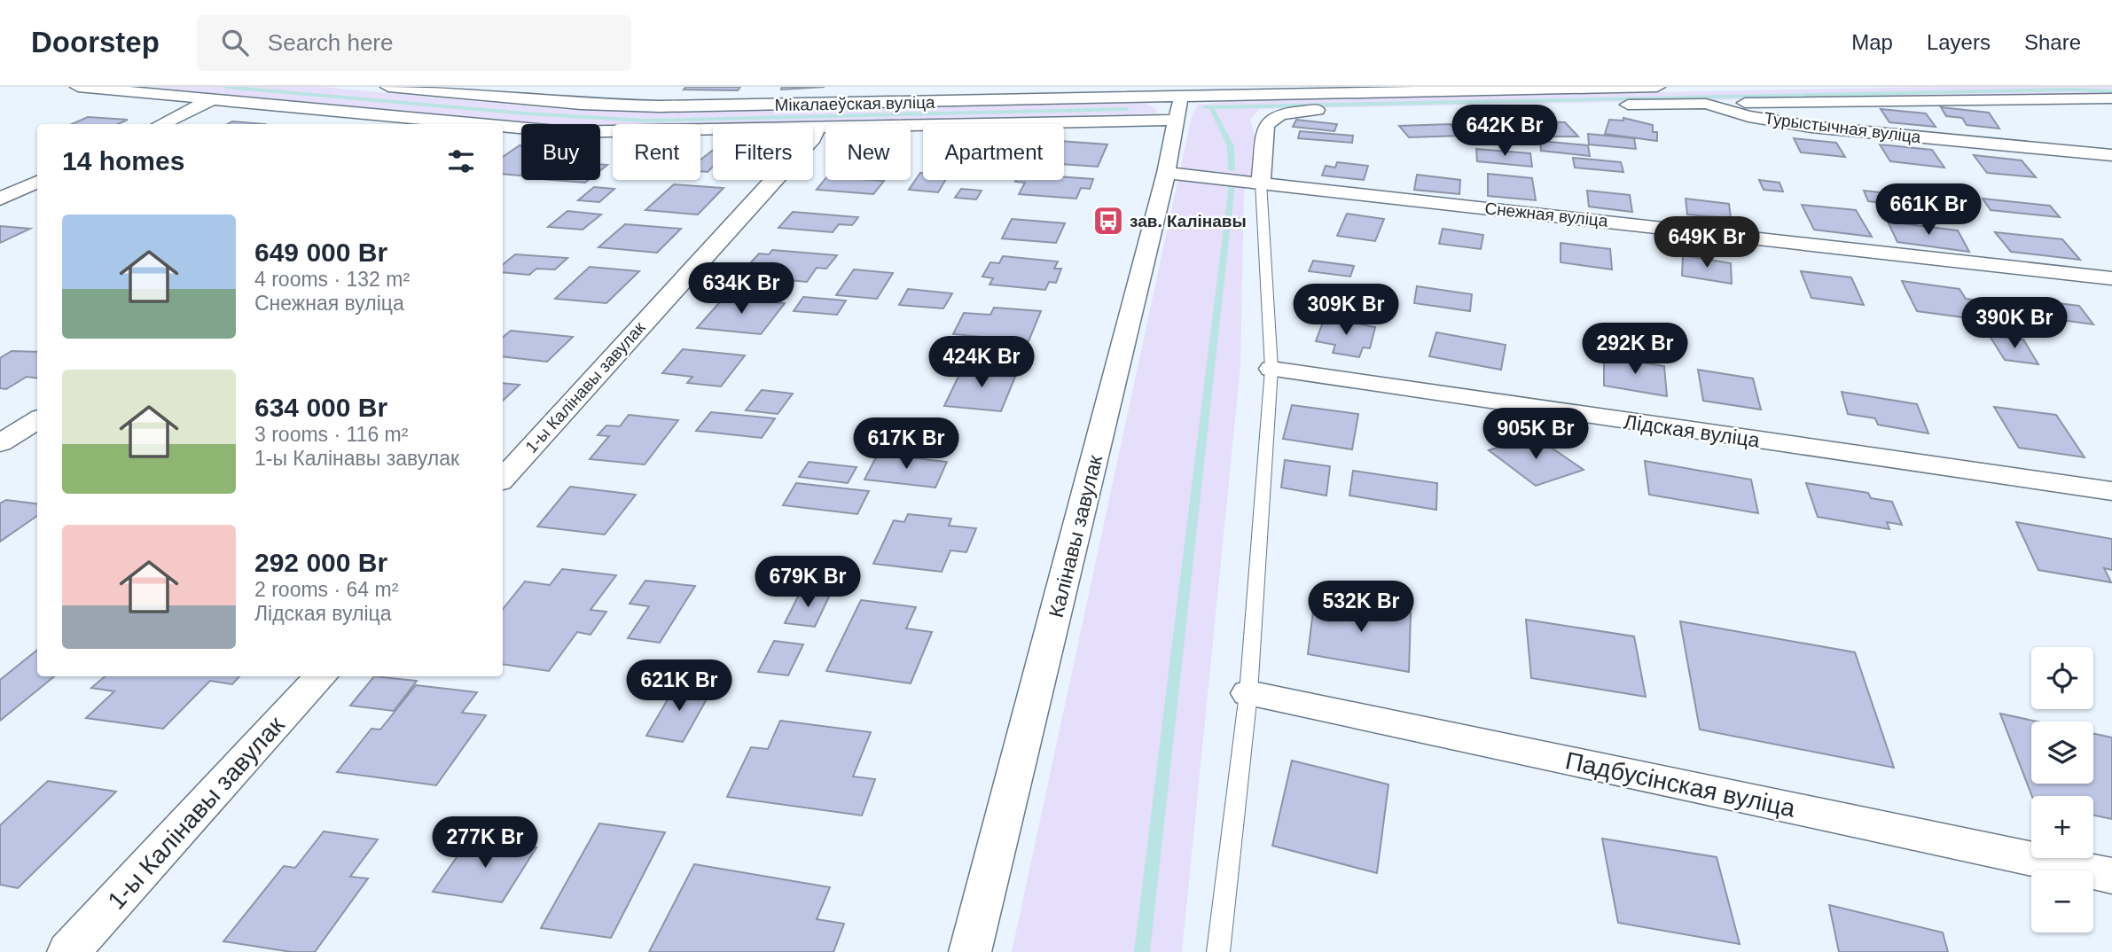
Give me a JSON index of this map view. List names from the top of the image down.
{
  "streets": {
    "street": [
      "Мікалаеўская вуліца",
      "Турыстычная вуліца",
      "Снежная вуліца",
      "1-ы Калінавы завулак",
      "Лідская вуліца",
      "Калінавы завулак",
      "Падбусінская вуліца"
    ]
  },
  "crossings": [
    ["Мікалаеўская вуліца", "Калінавы завулак"],
    ["Снежная вуліца", "Калінавы завулак"]
  ],
  "places": {
    "bus stop": ["зав. Калінавы"]
  },
  "page": {
    "header": "Doorstep",
    "search": "Search here",
    "nav": ["Map", "Layers", "Share"],
    "price": [
      "642K Br",
      "661K Br",
      "649K Br",
      "634K Br",
      "309K Br",
      "390K Br",
      "292K Br",
      "424K Br",
      "905K Br",
      "617K Br",
      "679K Br",
      "532K Br",
      "621K Br",
      "277K Br"
    ],
    "chip": [
      "Buy",
      "Rent",
      "Filters",
      "New",
      "Apartment"
    ],
    "heading": "14 homes",
    "list": [
      {
        "name": "649 000 Br",
        "note": "4 rooms · 132 m² · Снежная вуліца"
      },
      {
        "name": "634 000 Br",
        "note": "3 rooms · 116 m² · 1-ы Калінавы завулак"
      },
      {
        "name": "292 000 Br",
        "note": "2 rooms · 64 m² · Лідская вуліца"
      }
    ],
    "map_buttons": ["+", "−"]
  }
}
